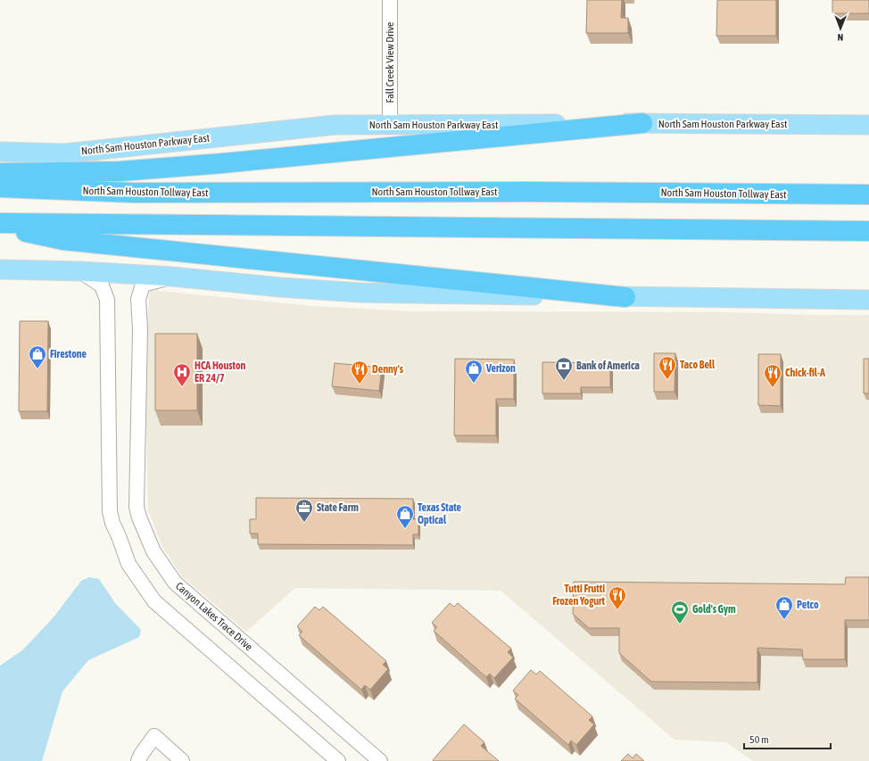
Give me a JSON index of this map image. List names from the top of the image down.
{
  "streets": {
    "highway": ["North Sam Houston Tollway East"],
    "main road": ["North Sam Houston Parkway East"],
    "street": ["Fall Creek View Drive", "Canyon Lakes Trace Drive"]
  },
  "crossings": [
    ["Fall Creek View Drive", "North Sam Houston Parkway East"]
  ],
  "places": {
    "shop": [
      "Firestone",
      "Verizon",
      "Texas State Optical",
      "Petco"
    ],
    "restaurant": [
      "Taco Bell",
      "Denny's",
      "Chick-fil-A",
      "Tutti Frutti Frozen Yogurt"
    ],
    "bank": ["Bank of America"],
    "hospital": ["HCA Houston ER 24/7"],
    "office": ["State Farm"],
    "sports": ["Gold's Gym"]
  },
  "scale_bar": "50 m",
  "north": "bottom"
}
